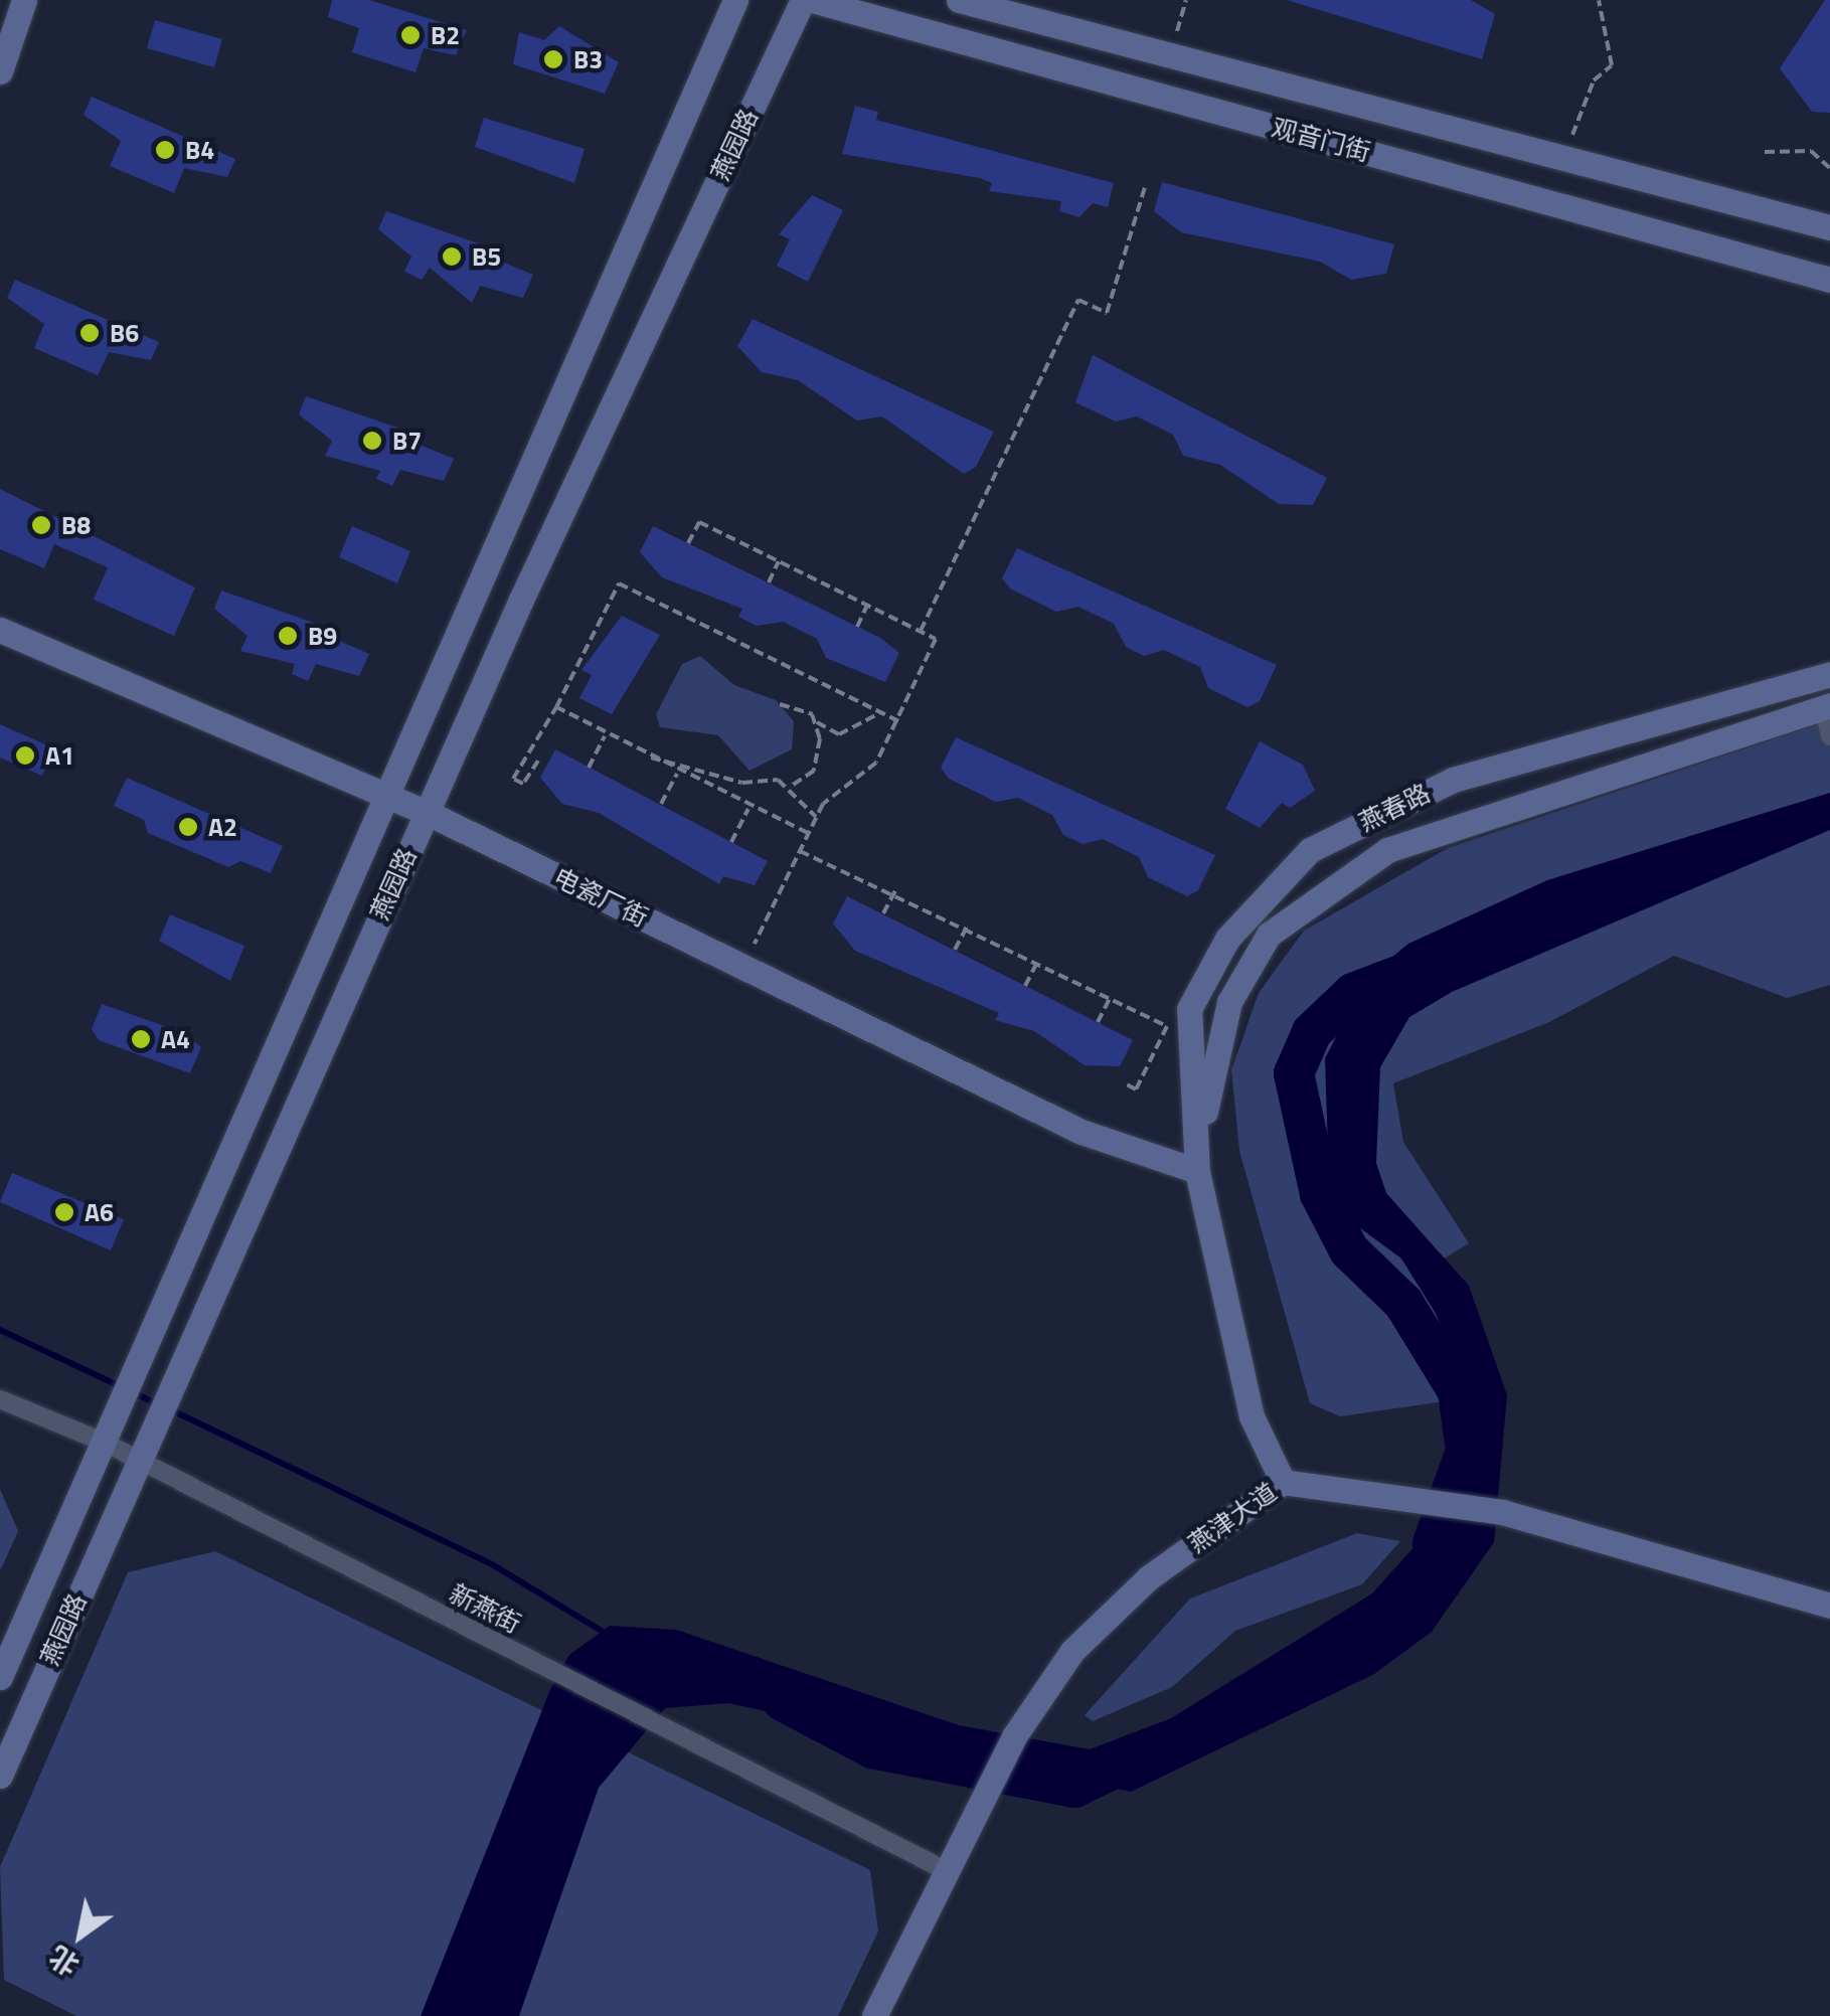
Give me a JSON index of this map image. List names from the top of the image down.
{
  "streets": {
    "street": [
      "观音门街",
      "燕园路",
      "燕春路",
      "电瓷厂街",
      "燕津大道",
      "新燕街"
    ]
  },
  "crossings": [
    ["燕园路", "电瓷厂街"],
    ["燕园路", "新燕街"],
    ["燕春路", "电瓷厂街"],
    ["燕春路", "燕津大道"],
    ["燕津大道", "新燕街"]
  ],
  "places": [
    "B2",
    "B3",
    "B4",
    "B5",
    "B6",
    "B7",
    "B8",
    "B9",
    "A1",
    "A2",
    "A4",
    "A6"
  ],
  "north": "bottom left"
}
